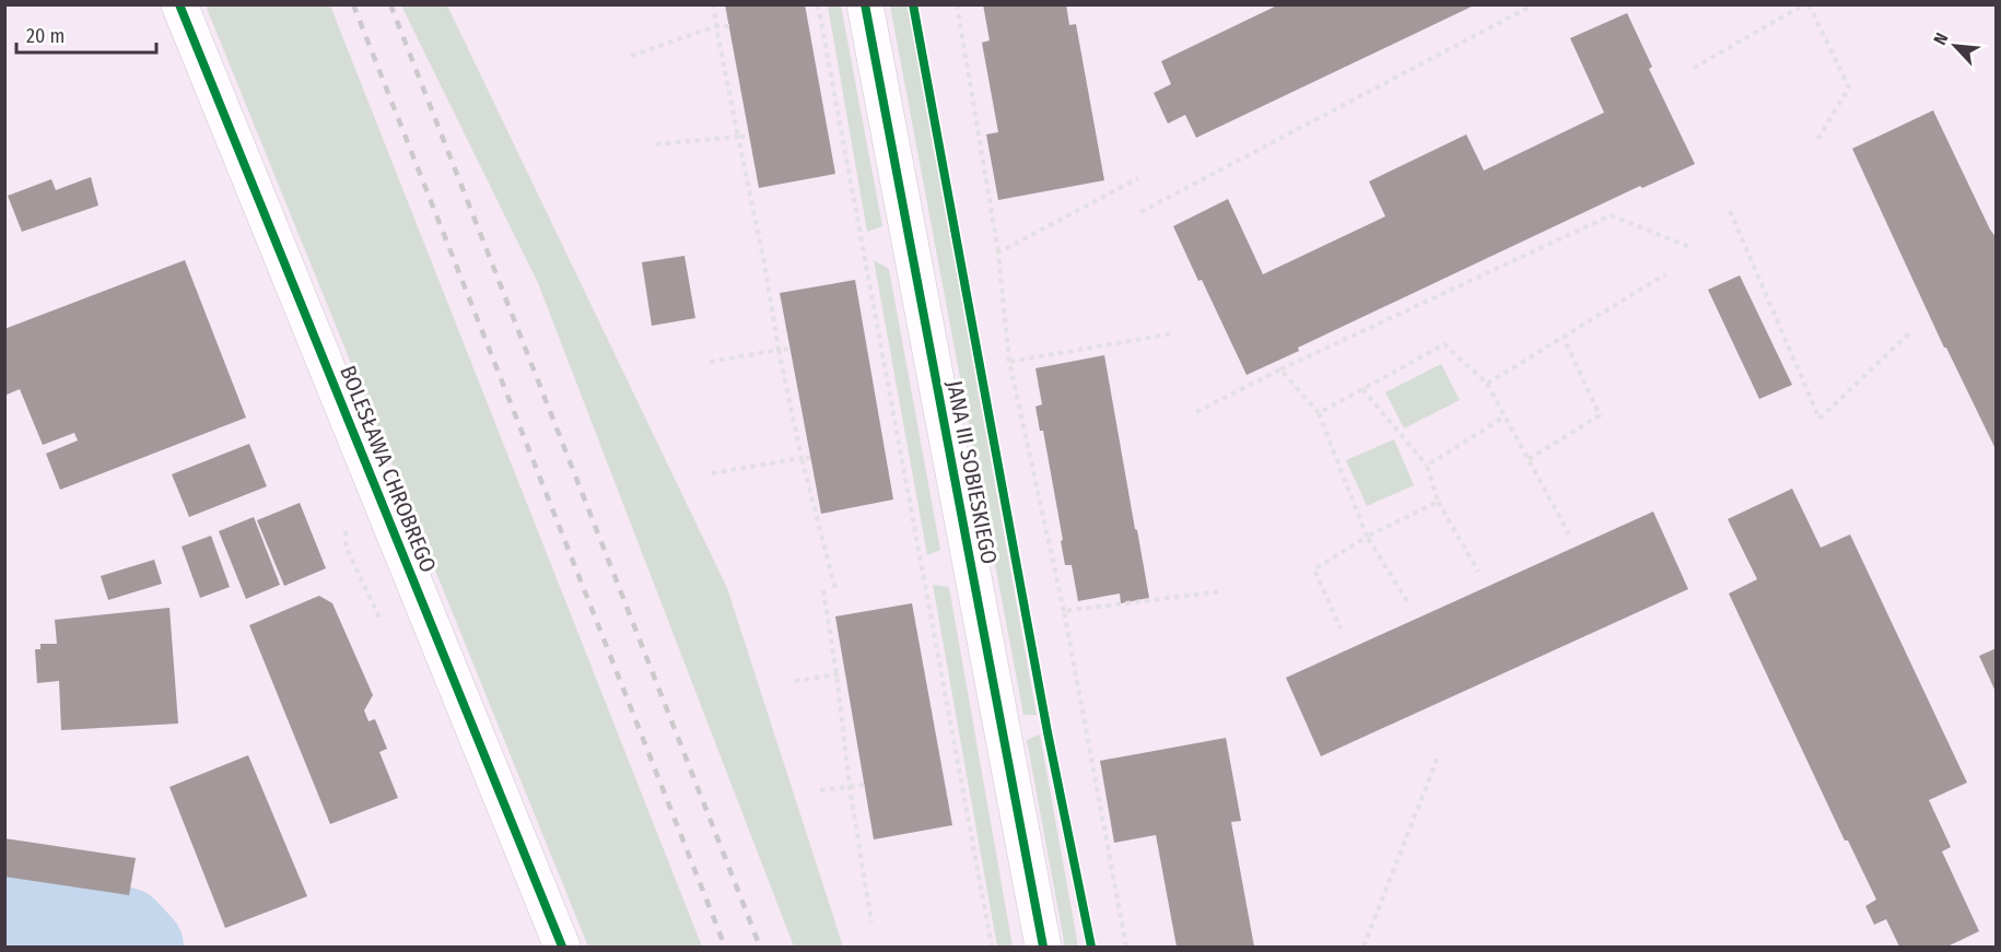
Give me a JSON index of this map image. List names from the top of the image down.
{
  "streets": {
    "street": ["BOLESŁAWA CHROBREGO", "JANA III SOBIESKIEGO"]
  },
  "scale_bar": "20 m",
  "north": "top left"
}
